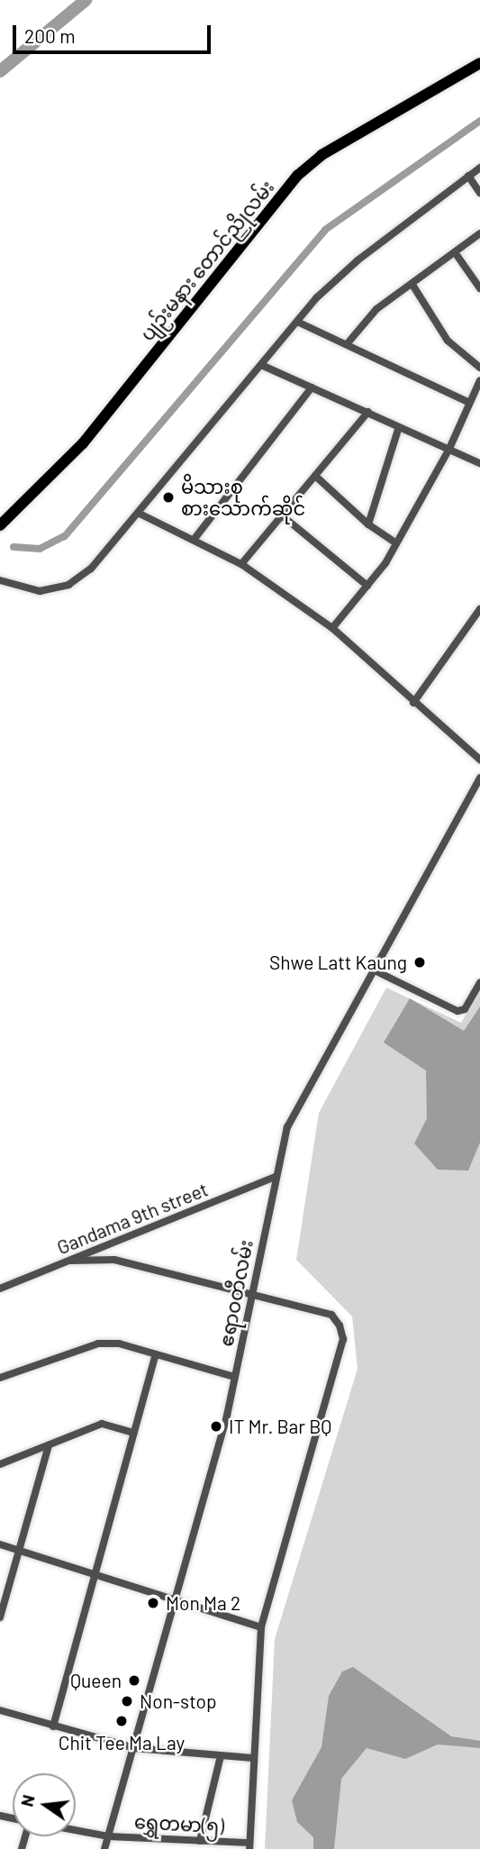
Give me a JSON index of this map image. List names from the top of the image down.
{
  "streets": {
    "main road": ["ပျဉ်းမနား တောင်ညိုလမ်း"],
    "street": ["Gandama 9th street", "ဧရာဝတီလမ်း", "ရွှေတမာ(၅)"]
  },
  "crossings": [
    ["Gandama 9th street", "ဧရာဝတီလမ်း"],
    ["ဧရာဝတီလမ်း", "ရွှေတမာ(၅)"]
  ],
  "places": [
    "မိသားစု စားသောက်ဆိုင်",
    "Shwe Latt Kaung",
    "IT Mr. Bar BQ",
    "Mon Ma 2",
    "Queen",
    "Non-stop",
    "Chit Tee Ma Lay"
  ],
  "scale_bar": "200 m",
  "north": "left"
}
